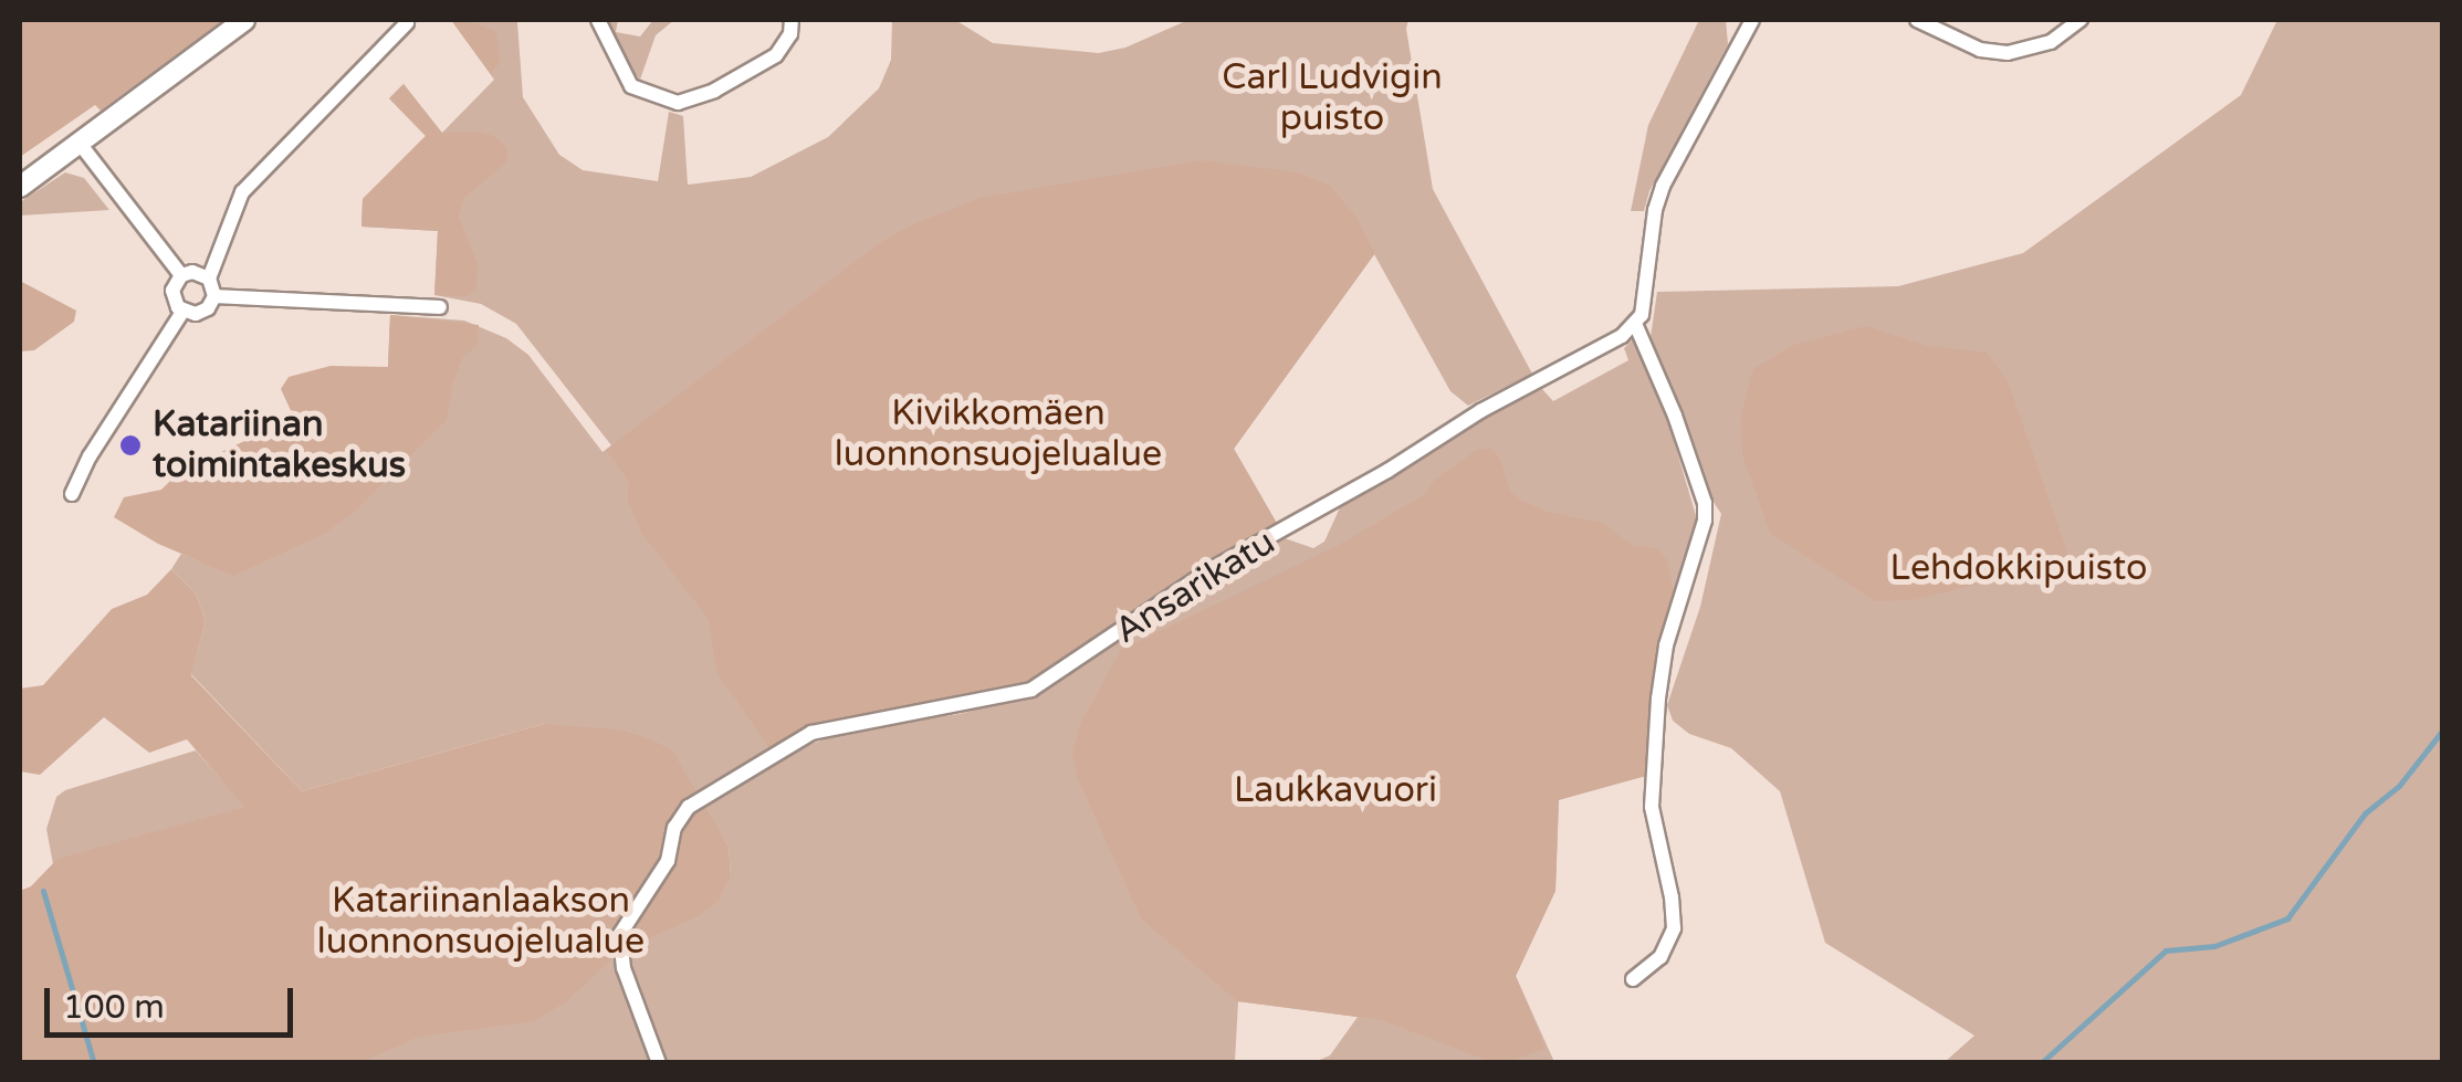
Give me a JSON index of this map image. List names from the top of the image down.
{
  "streets": {
    "street": ["Ansarikatu"]
  },
  "parks": [
    "Carl Ludvigin puisto",
    "Kivikkomäen luonnonsuojelualue",
    "Lehdokkipuisto",
    "Laukkavuori",
    "Katariinanlaakson luonnonsuojelualue"
  ],
  "places": ["Katariinan toimintakeskus"],
  "scale_bar": "100 m"
}
